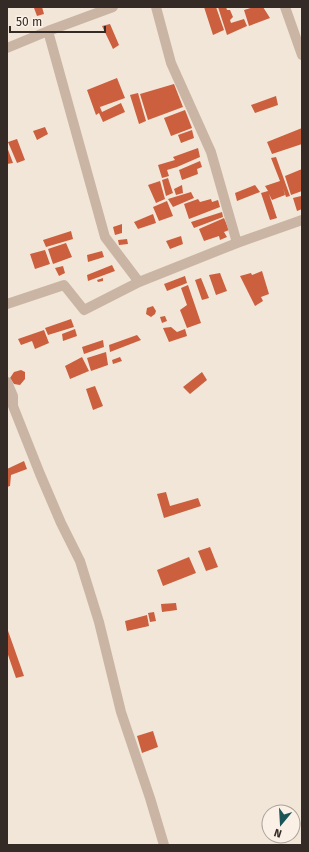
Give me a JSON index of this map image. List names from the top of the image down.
{
  "scale_bar": "50 m",
  "north": "bottom"
}
